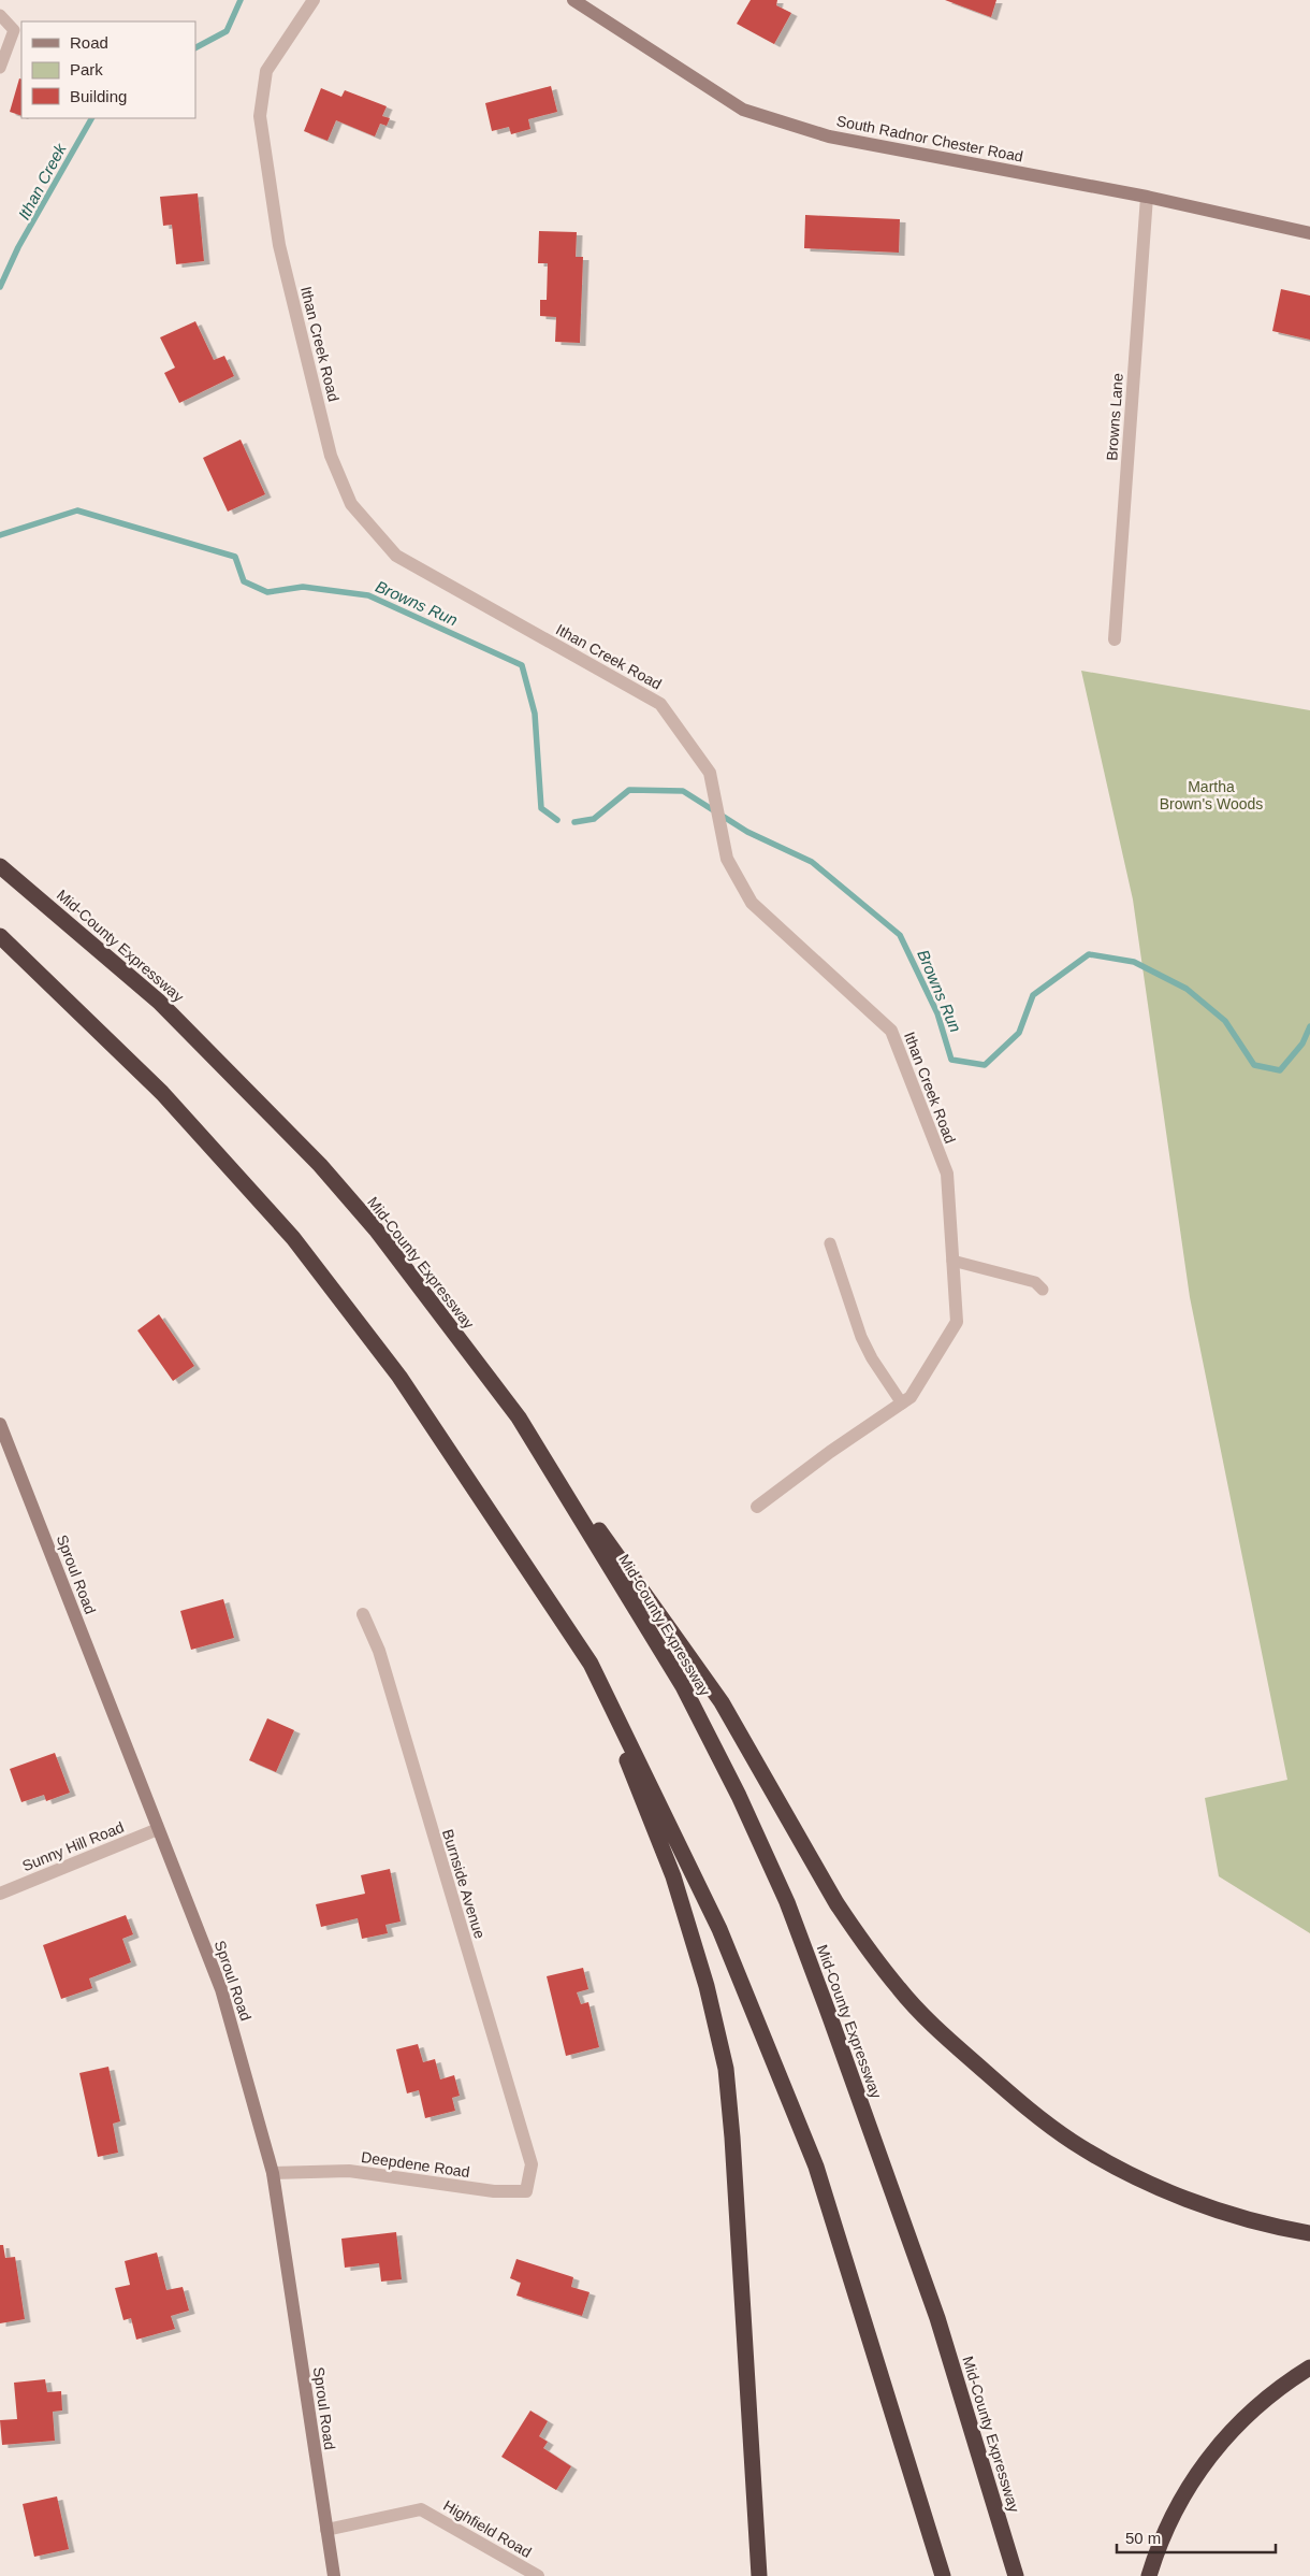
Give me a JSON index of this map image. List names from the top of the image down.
{
  "streets": {
    "highway": ["Mid-County Expressway"],
    "main road": ["South Radnor Chester Road", "Sproul Road"],
    "street": [
      "Ithan Creek Road",
      "Browns Lane",
      "Sunny Hill Road",
      "Burnside Avenue",
      "Deepdene Road",
      "Highfield Road"
    ]
  },
  "crossings": [
    ["South Radnor Chester Road", "Browns Lane"],
    ["Sproul Road", "Sunny Hill Road"],
    ["Sproul Road", "Deepdene Road"],
    ["Sproul Road", "Highfield Road"],
    ["Burnside Avenue", "Deepdene Road"]
  ],
  "water": ["Ithan Creek", "Browns Run"],
  "parks": ["Martha Brown's Woods"],
  "legend": ["Road", "Park", "Building"],
  "scale_bar": "50 m"
}
